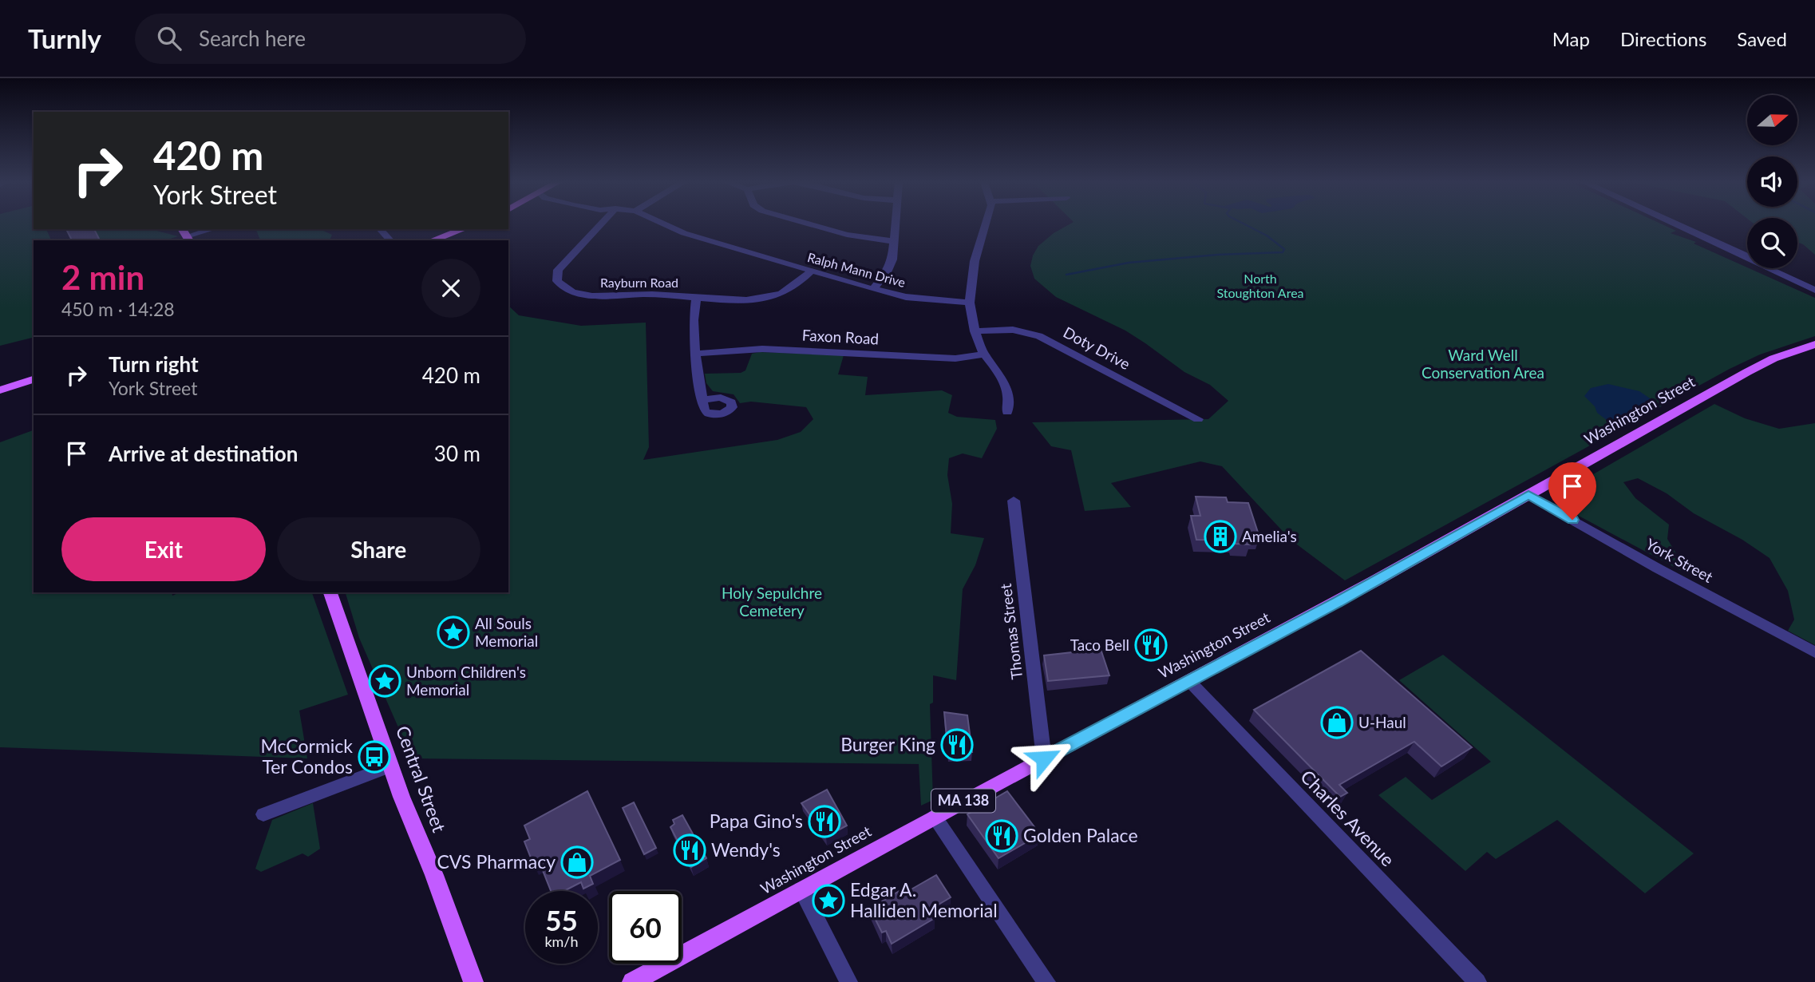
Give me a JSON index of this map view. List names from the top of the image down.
{
  "streets": {
    "main road": ["Washington Street", "Central Street", "MA 138"],
    "street": [
      "Ralph Mann Drive",
      "Rayburn Road",
      "Faxon Road",
      "Doty Drive",
      "York Street",
      "Thomas Street",
      "Charles Avenue"
    ]
  },
  "crossings": [
    ["Ralph Mann Drive", "Rayburn Road"],
    ["Washington Street", "York Street"],
    ["Washington Street", "Thomas Street"],
    ["Washington Street", "Charles Avenue"]
  ],
  "parks": ["North Stoughton Area", "Ward Well Conservation Area", "Holy Sepulchre Cemetery"],
  "places": {
    "building": ["Amelia's"],
    "place": ["All Souls Memorial", "Unborn Children's Memorial", "Edgar A. Halliden Memorial"],
    "restaurant": [
      "Taco Bell",
      "Burger King",
      "Papa Gino's",
      "Golden Palace",
      "Wendy's"
    ],
    "shop": ["U-Haul", "CVS Pharmacy"],
    "bus stop": ["McCormick Ter Condos"]
  },
  "north": "right",
  "page": {
    "header": "Turnly",
    "search": "Search here",
    "nav": ["Map", "Directions", "Saved"],
    "turn": ["420 m", "York Street"],
    "heading": ["2 min", "450 m · 14:28"],
    "list": [
      {
        "name": "Turn right",
        "note": "York Street",
        "value": "420 m"
      },
      {
        "name": "Arrive at destination",
        "value": "30 m"
      }
    ],
    "buttons": ["Exit", "Share"],
    "speed": "55 km/h",
    "limit": "60"
  }
}
